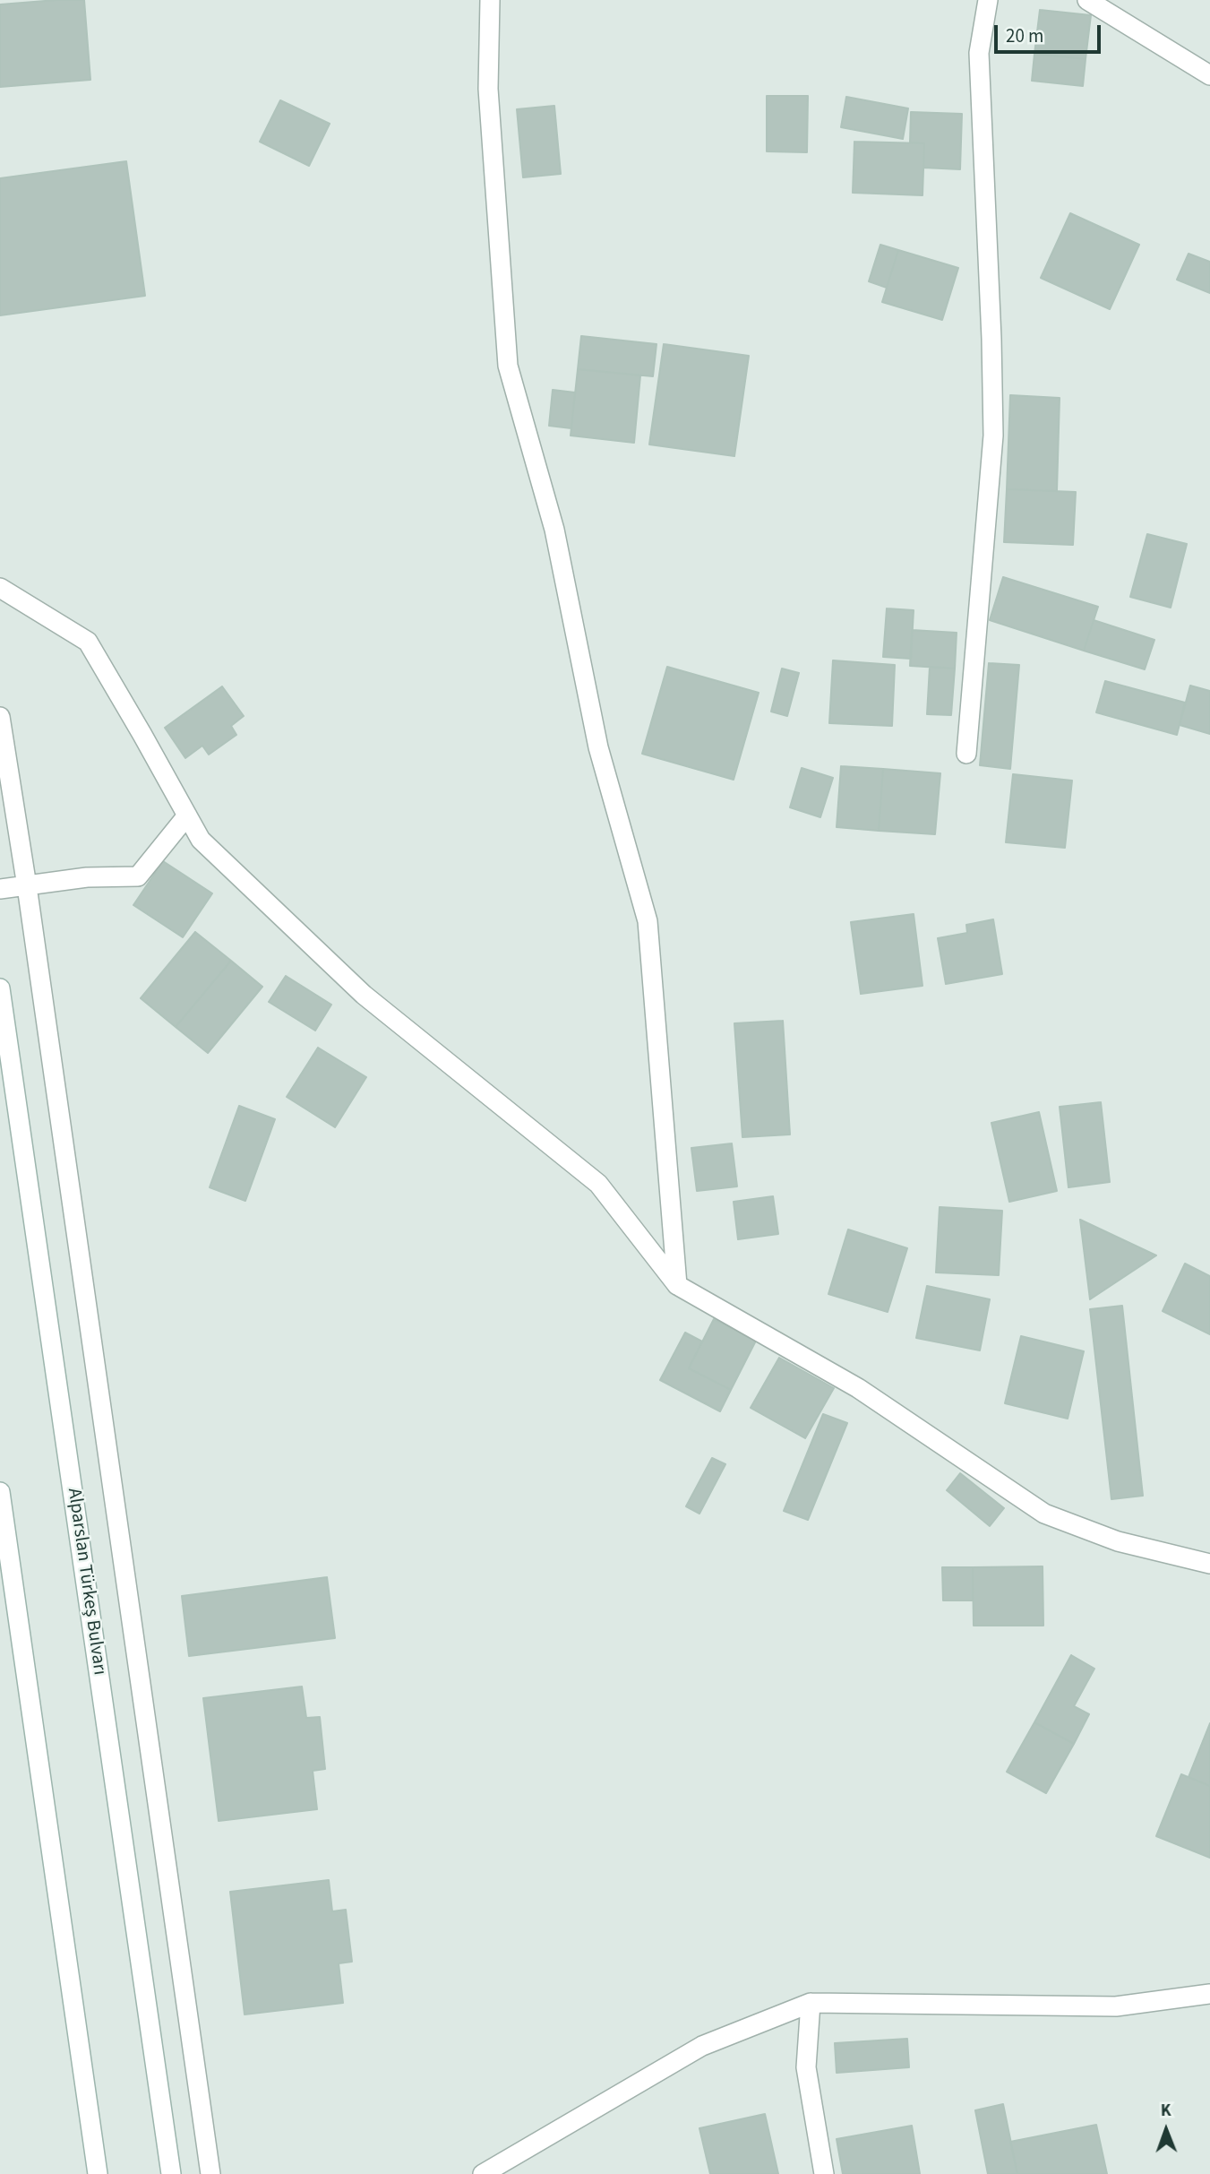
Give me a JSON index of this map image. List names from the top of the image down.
{
  "streets": {
    "street": ["Alparslan Türkeş Bulvarı"]
  },
  "scale_bar": "20 m",
  "north": "top"
}
